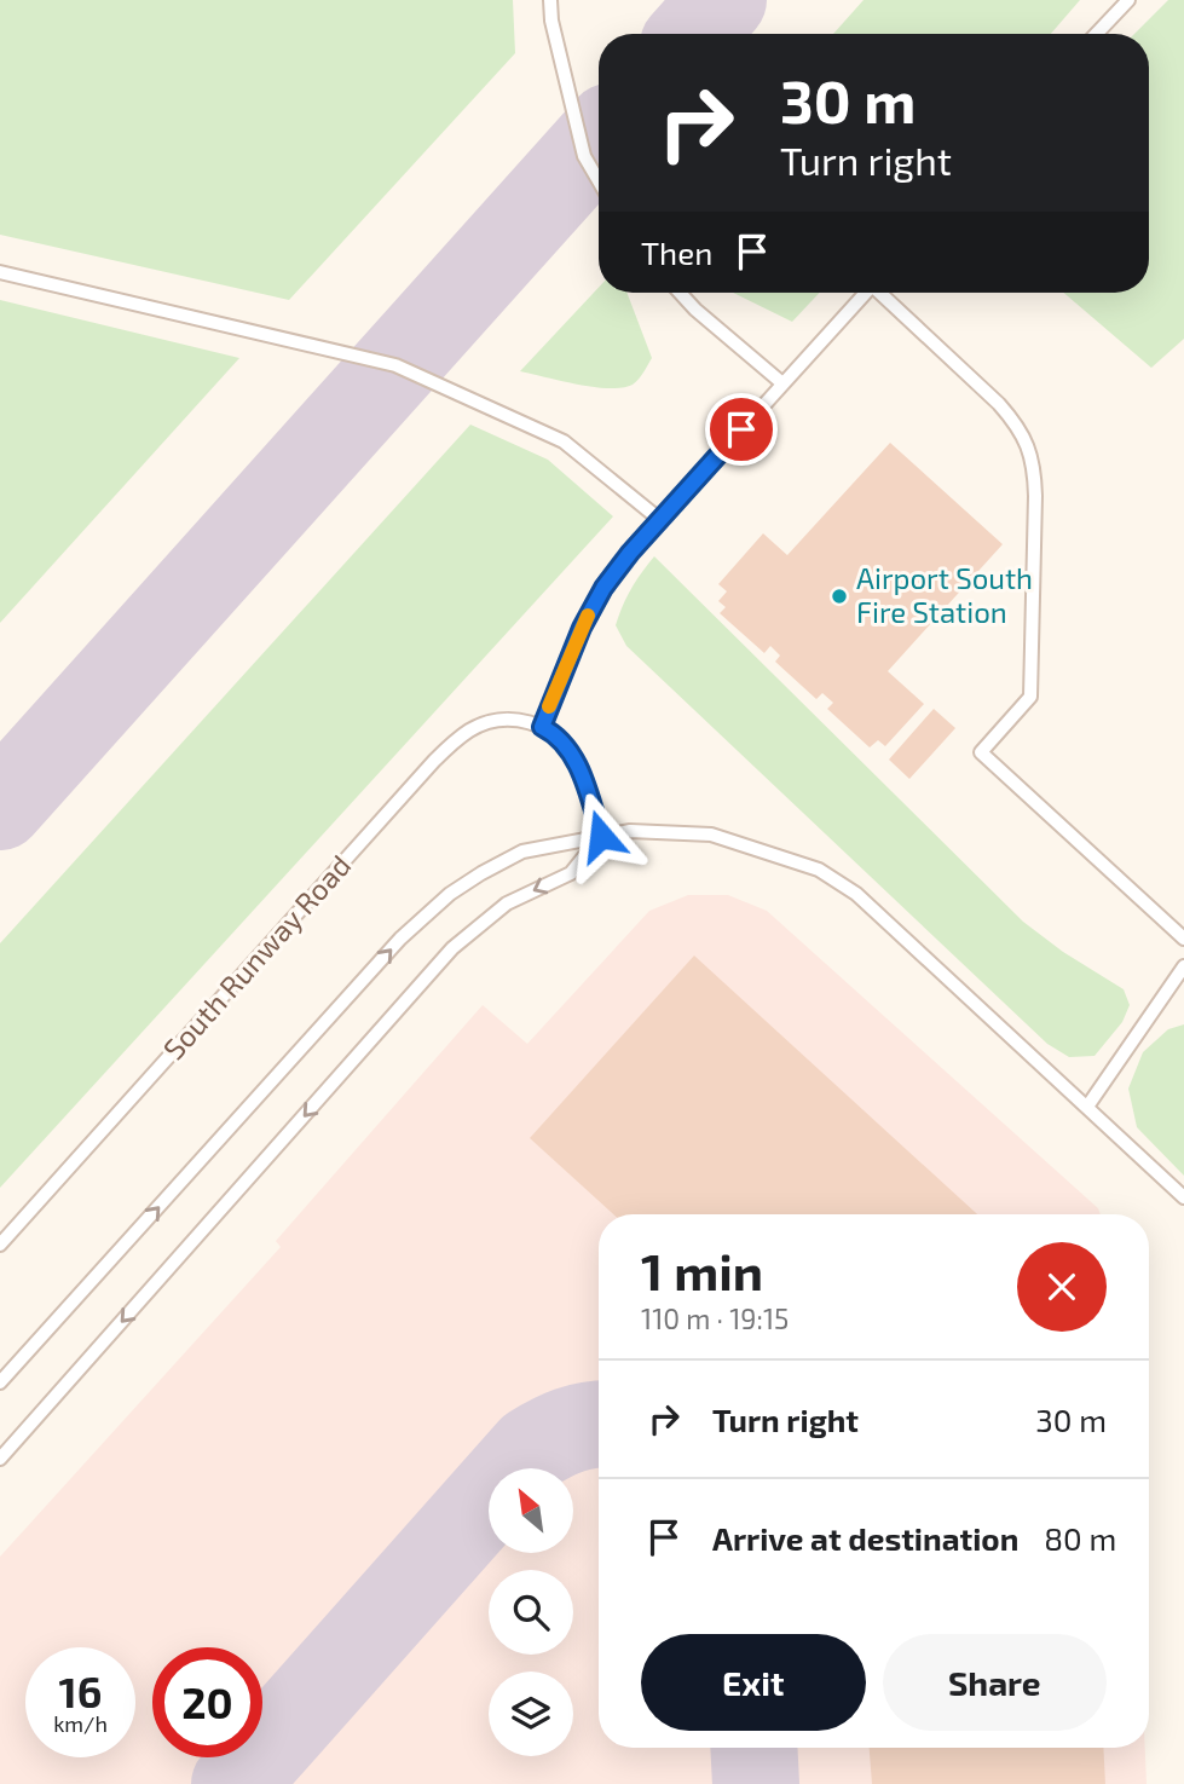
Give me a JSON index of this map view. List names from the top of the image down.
{
  "streets": {
    "lane": ["South Runway Road"]
  },
  "places": ["Airport South Fire Station"],
  "north": "top left",
  "page": {
    "turn": ["30 m", "Turn right"],
    "then": "Then",
    "heading": ["1 min", "110 m · 19:15"],
    "list": [
      {
        "name": "Turn right",
        "value": "30 m"
      },
      {
        "name": "Arrive at destination",
        "value": "80 m"
      }
    ],
    "buttons": ["Exit", "Share"],
    "speed": "16 km/h",
    "limit": "20"
  }
}
